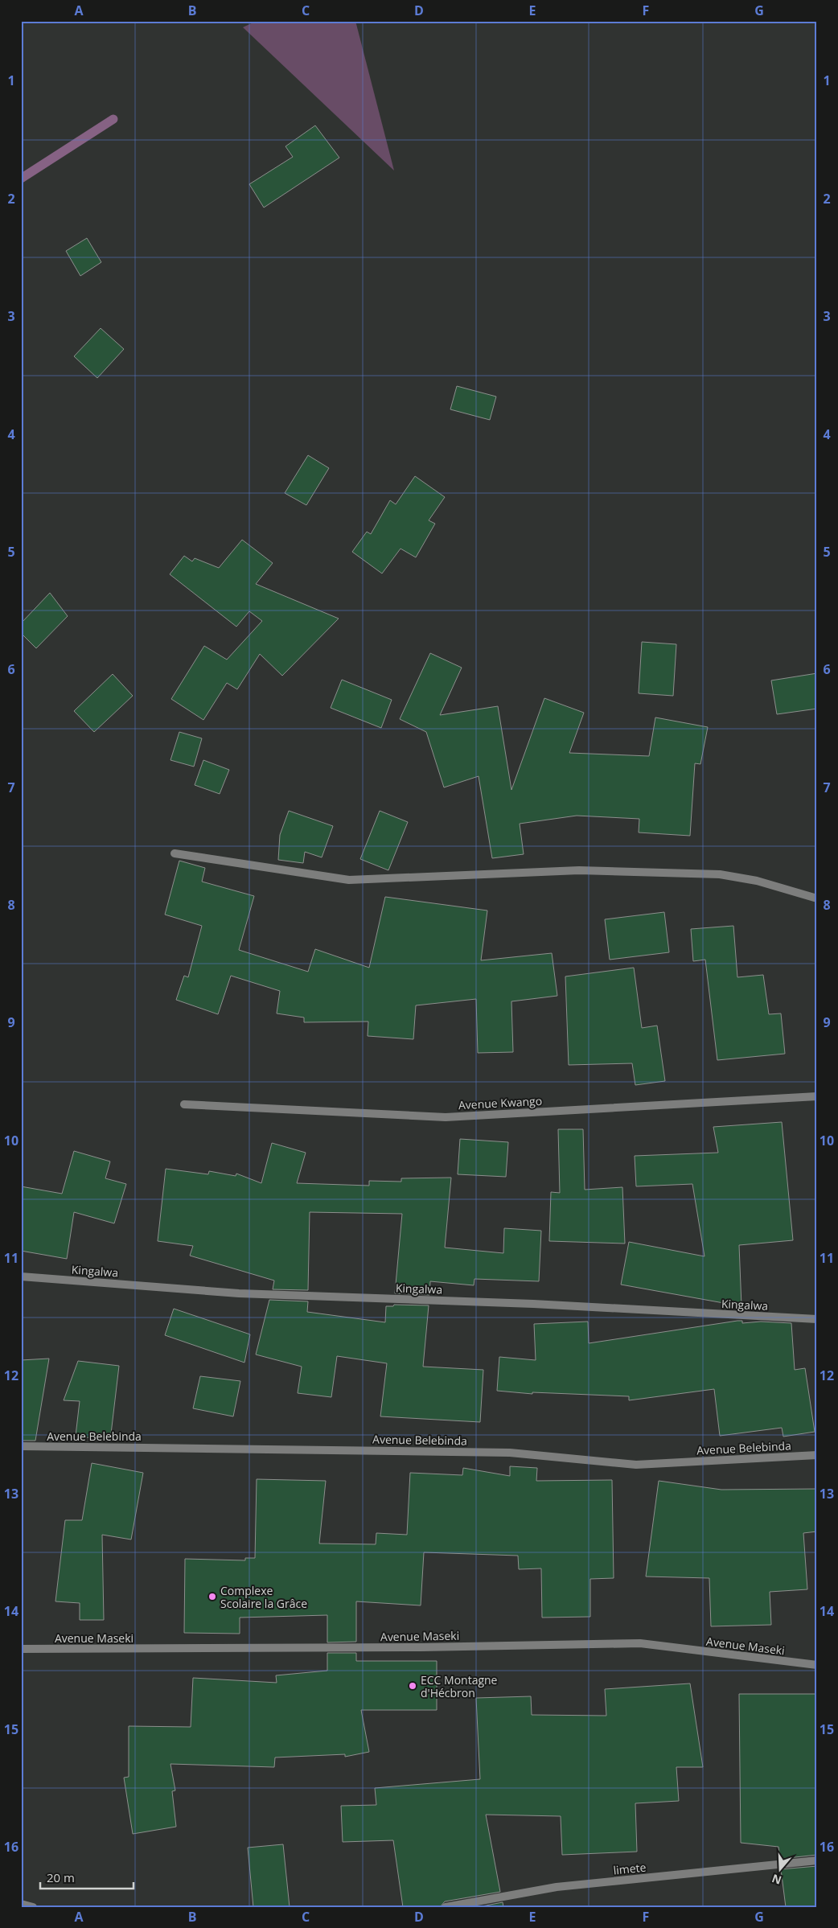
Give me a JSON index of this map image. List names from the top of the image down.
{
  "streets": {
    "street": [
      "Avenue Kwango",
      "Kingalwa",
      "Avenue Belebinda",
      "Avenue Maseki",
      "limete"
    ]
  },
  "places": ["Complexe Scolaire la Grâce", "ECC Montagne d'Hécbron"],
  "scale_bar": "20 m",
  "north": "bottom",
  "grid": {
    "columns": [
      "A",
      "B",
      "C",
      "D",
      "E",
      "F",
      "G"
    ],
    "rows": [
      "1",
      "2",
      "3",
      "4",
      "5",
      "6",
      "7",
      "8",
      "9",
      "10",
      "11",
      "12",
      "13",
      "14",
      "15",
      "16"
    ]
  }
}
